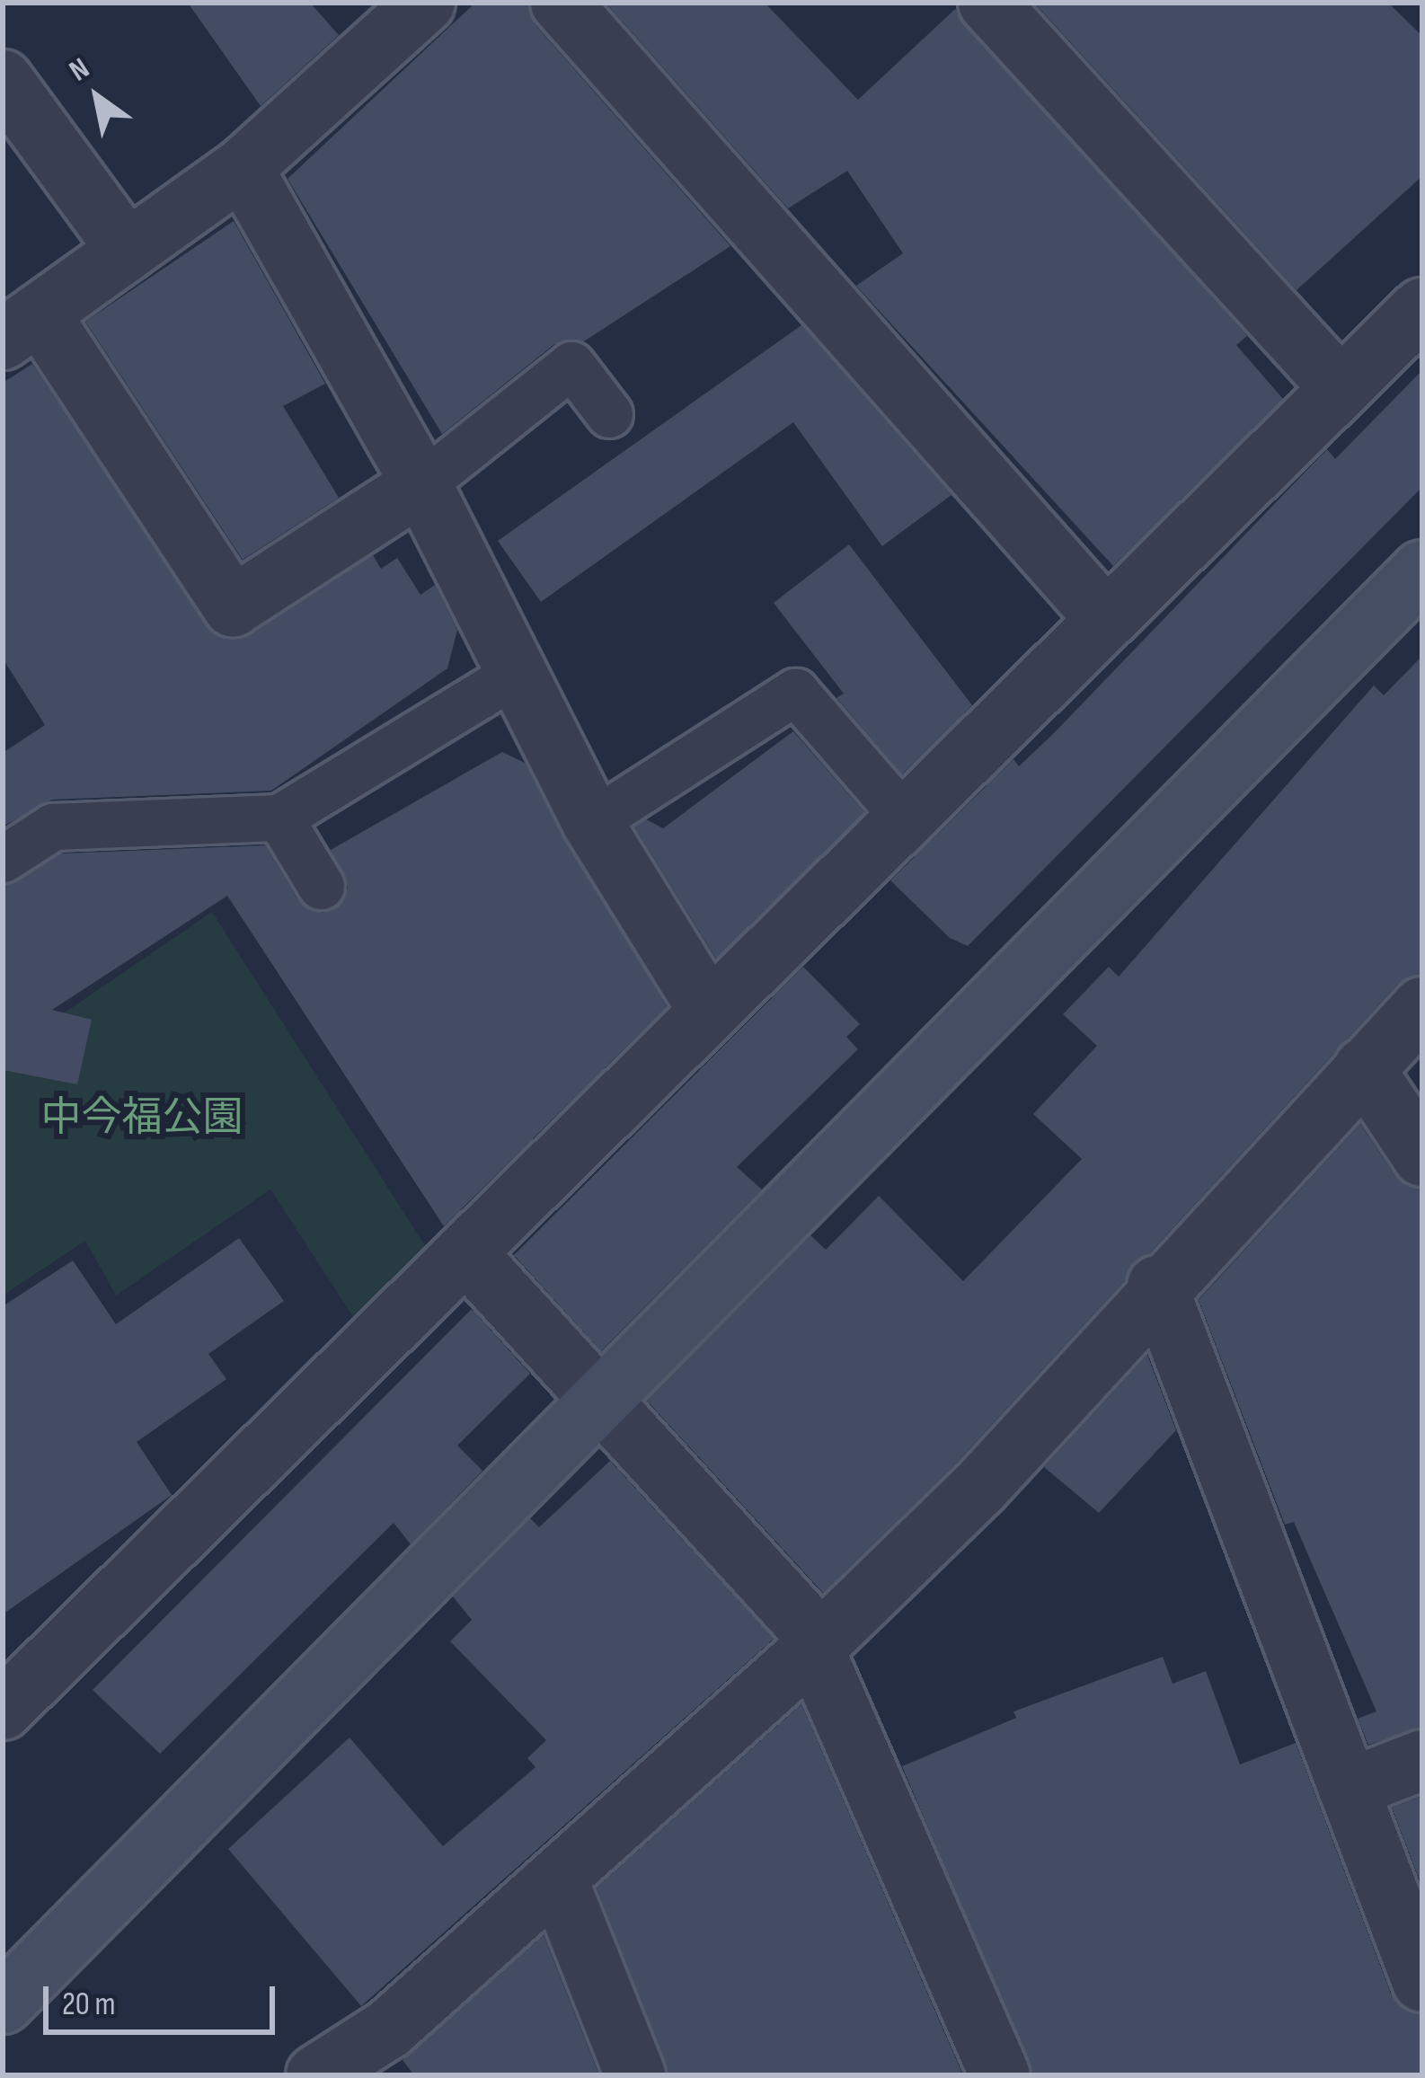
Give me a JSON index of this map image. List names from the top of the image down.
{
  "parks": ["中今福公園"],
  "scale_bar": "20 m",
  "north": "top left"
}
